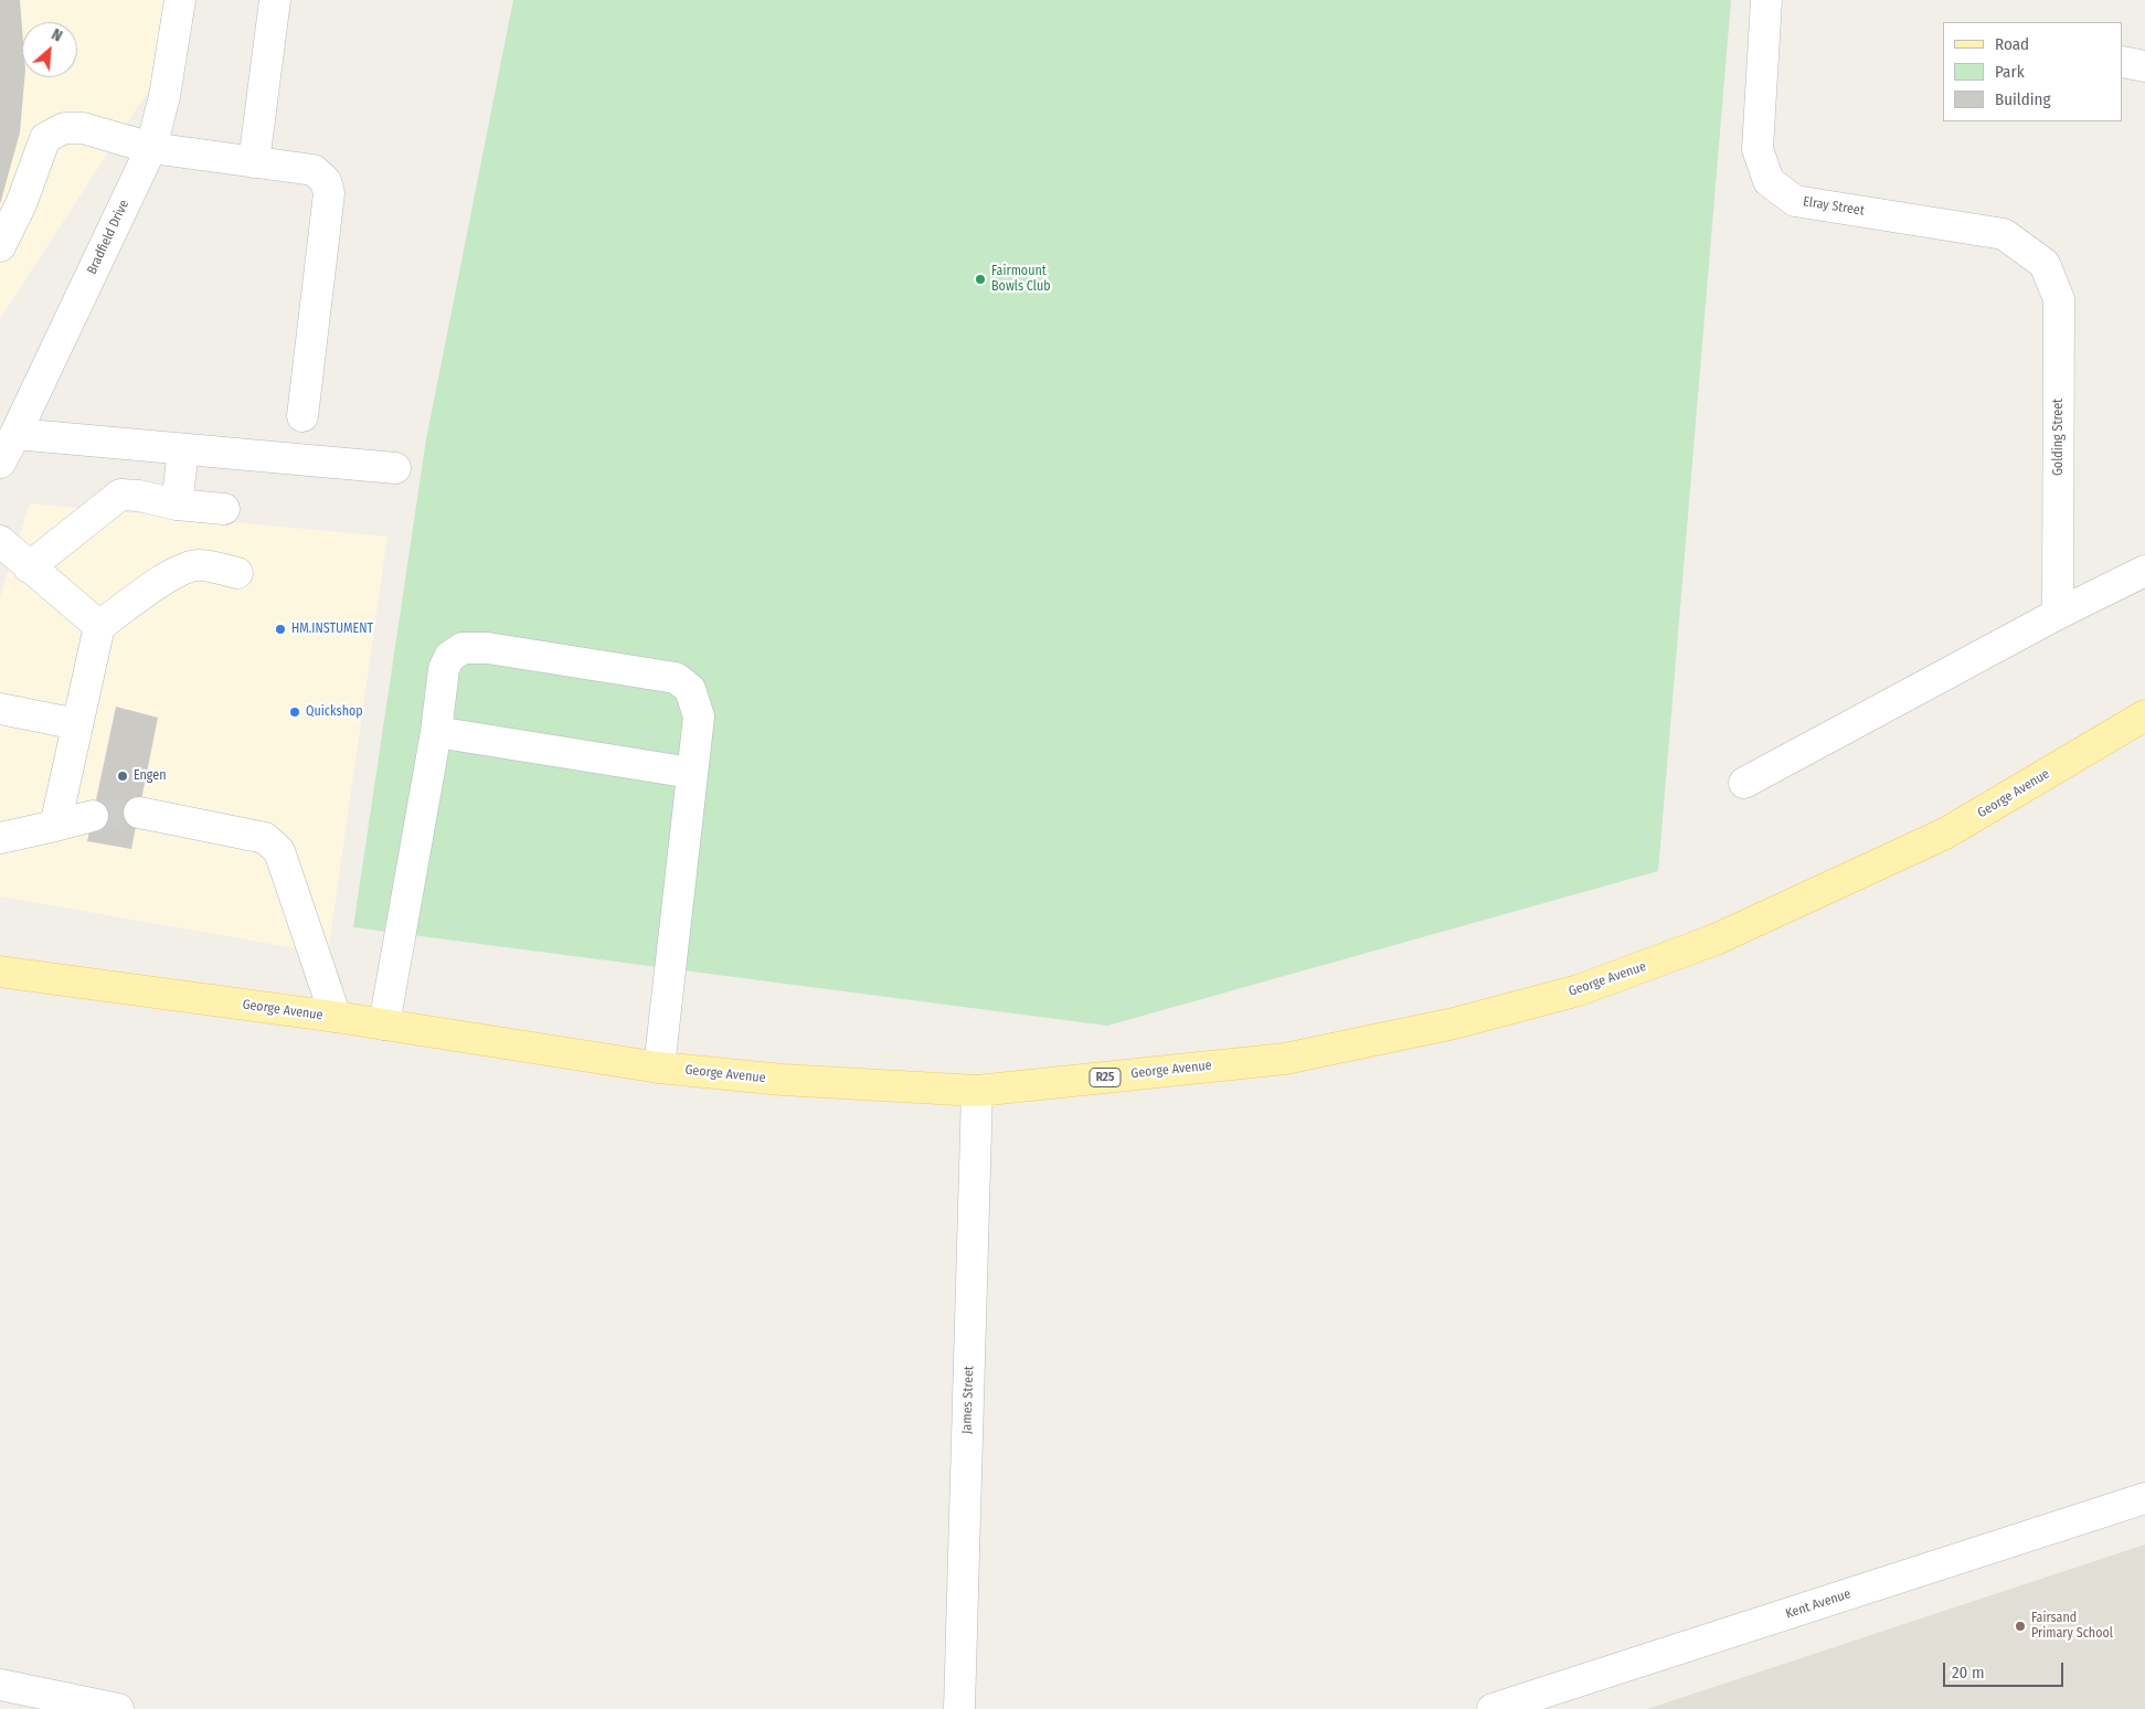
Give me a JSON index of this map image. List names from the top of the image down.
{
  "streets": {
    "main road": ["George Avenue", "R25"],
    "street": [
      "Elray Street",
      "Bradfield Drive",
      "Golding Street",
      "James Street",
      "Kent Avenue"
    ]
  },
  "crossings": [
    ["Elray Street", "Golding Street"],
    ["George Avenue", "James Street"]
  ],
  "places": [
    "Fairmount Bowls Club",
    "HM.INSTUMENT",
    "Quickshop",
    "Engen",
    "Fairsand Primary School"
  ],
  "legend": ["Road", "Park", "Building"],
  "scale_bar": "20 m",
  "north": "top right"
}
